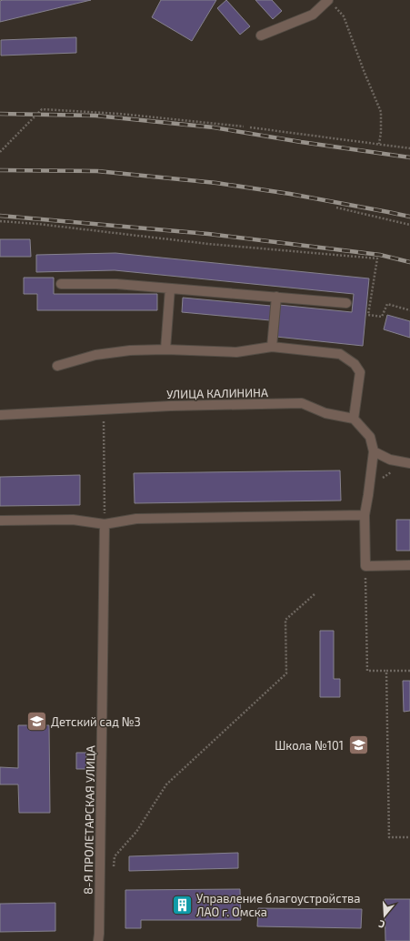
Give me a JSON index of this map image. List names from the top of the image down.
{
  "streets": {
    "street": ["УЛИЦА КАЛИНИНА", "8-Я ПРОЛЕТАРСКАЯ УЛИЦА"]
  },
  "places": {
    "school or university": ["Детский сад №3", "Школа №101"],
    "building": ["Управление благоустройства ЛАО г. Омска"]
  },
  "north": "bottom"
}
